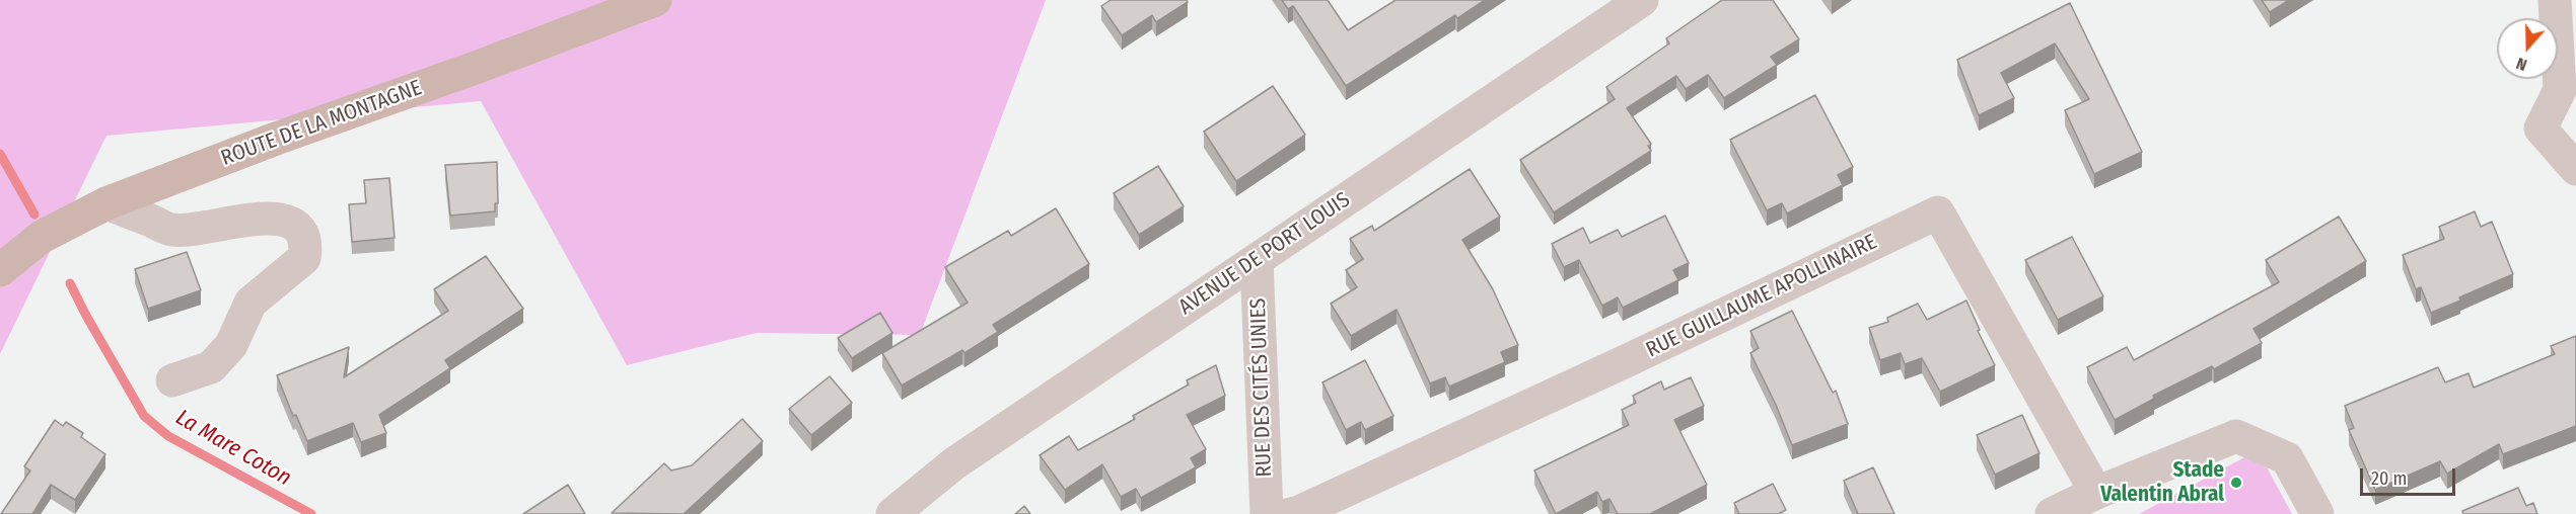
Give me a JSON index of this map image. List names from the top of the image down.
{
  "streets": {
    "main road": ["ROUTE DE LA MONTAGNE"],
    "street": ["AVENUE DE PORT LOUIS", "RUE GUILLAUME APOLLINAIRE", "RUE DES CITÉS UNIES"]
  },
  "crossings": [
    ["AVENUE DE PORT LOUIS", "RUE DES CITÉS UNIES"]
  ],
  "water": ["La Mare Coton"],
  "places": ["Stade Valentin Abral"],
  "scale_bar": "20 m",
  "north": "bottom"
}
